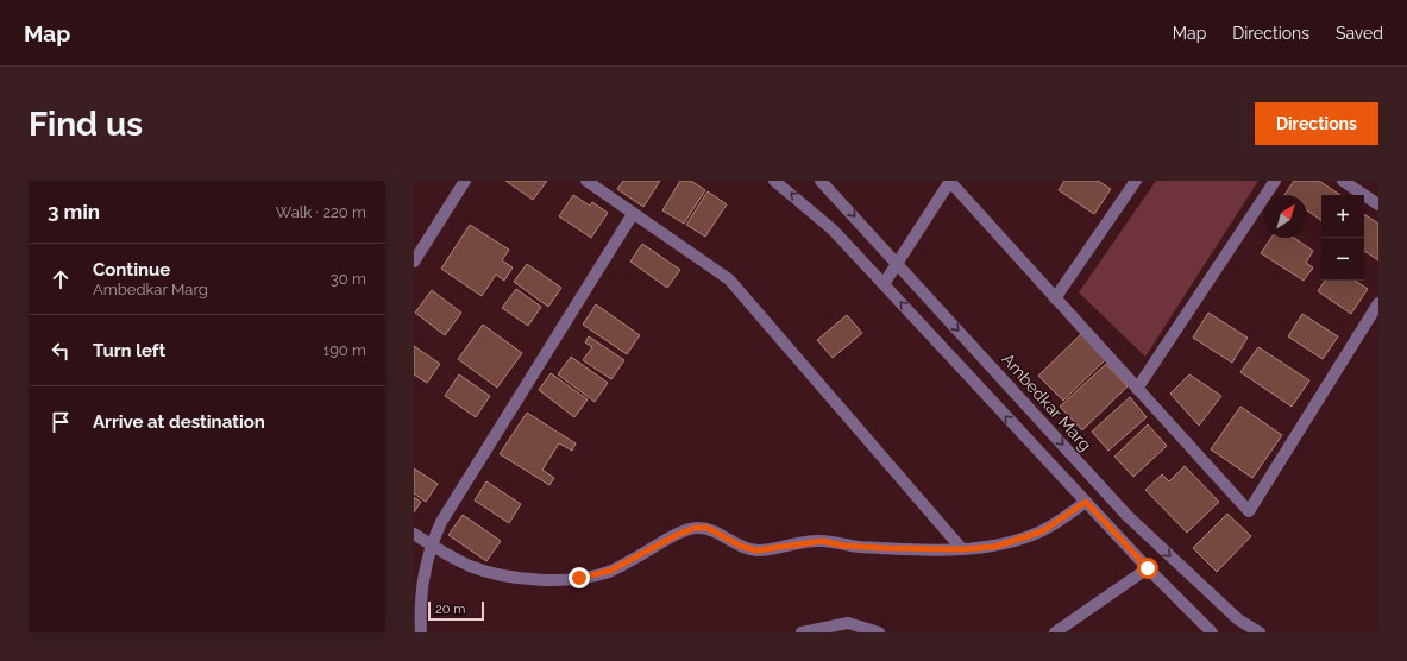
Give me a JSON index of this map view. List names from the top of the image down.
{
  "streets": {
    "street": ["Ambedkar Marg"]
  },
  "scale_bar": "20 m",
  "north": "top right",
  "page": {
    "header": "Map",
    "nav": ["Map", "Directions", "Saved"],
    "buttons": "Directions",
    "title": "Find us",
    "heading": ["3 min", "Walk · 220 m"],
    "map_buttons": ["+", "−"],
    "list": [
      ["Continue", "Ambedkar Marg", "30 m"],
      ["Turn left", "190 m"],
      "Arrive at destination"
    ],
    "scale": "20 m"
  }
}
